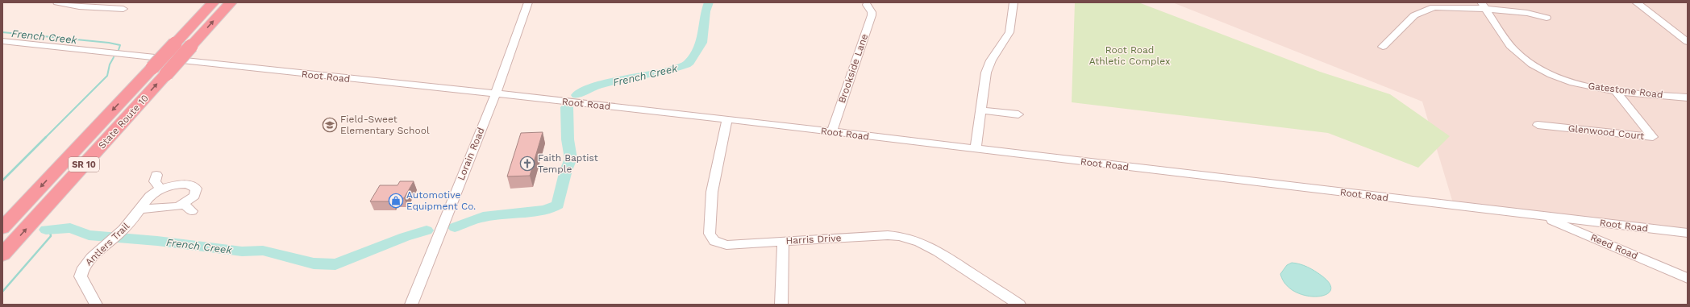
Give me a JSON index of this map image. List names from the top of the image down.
{
  "streets": {
    "highway": ["State Route 10", "SR 10"],
    "street": [
      "Brookside Lane",
      "Root Road",
      "Gatestone Road",
      "Glenwood Court",
      "Lorain Road",
      "Harris Drive",
      "Antlers Trail",
      "Reed Road"
    ]
  },
  "crossings": [
    ["Brookside Lane", "Root Road"],
    ["Root Road", "Lorain Road"],
    ["Root Road", "Harris Drive"],
    ["Root Road", "Reed Road"],
    ["Gatestone Road", "Glenwood Court"]
  ],
  "water": ["French Creek"],
  "parks": ["Root Road Athletic Complex"],
  "places": {
    "school or university": ["Field-Sweet Elementary School"],
    "church": ["Faith Baptist Temple"],
    "shop": ["Automotive Equipment Co."]
  }
}
